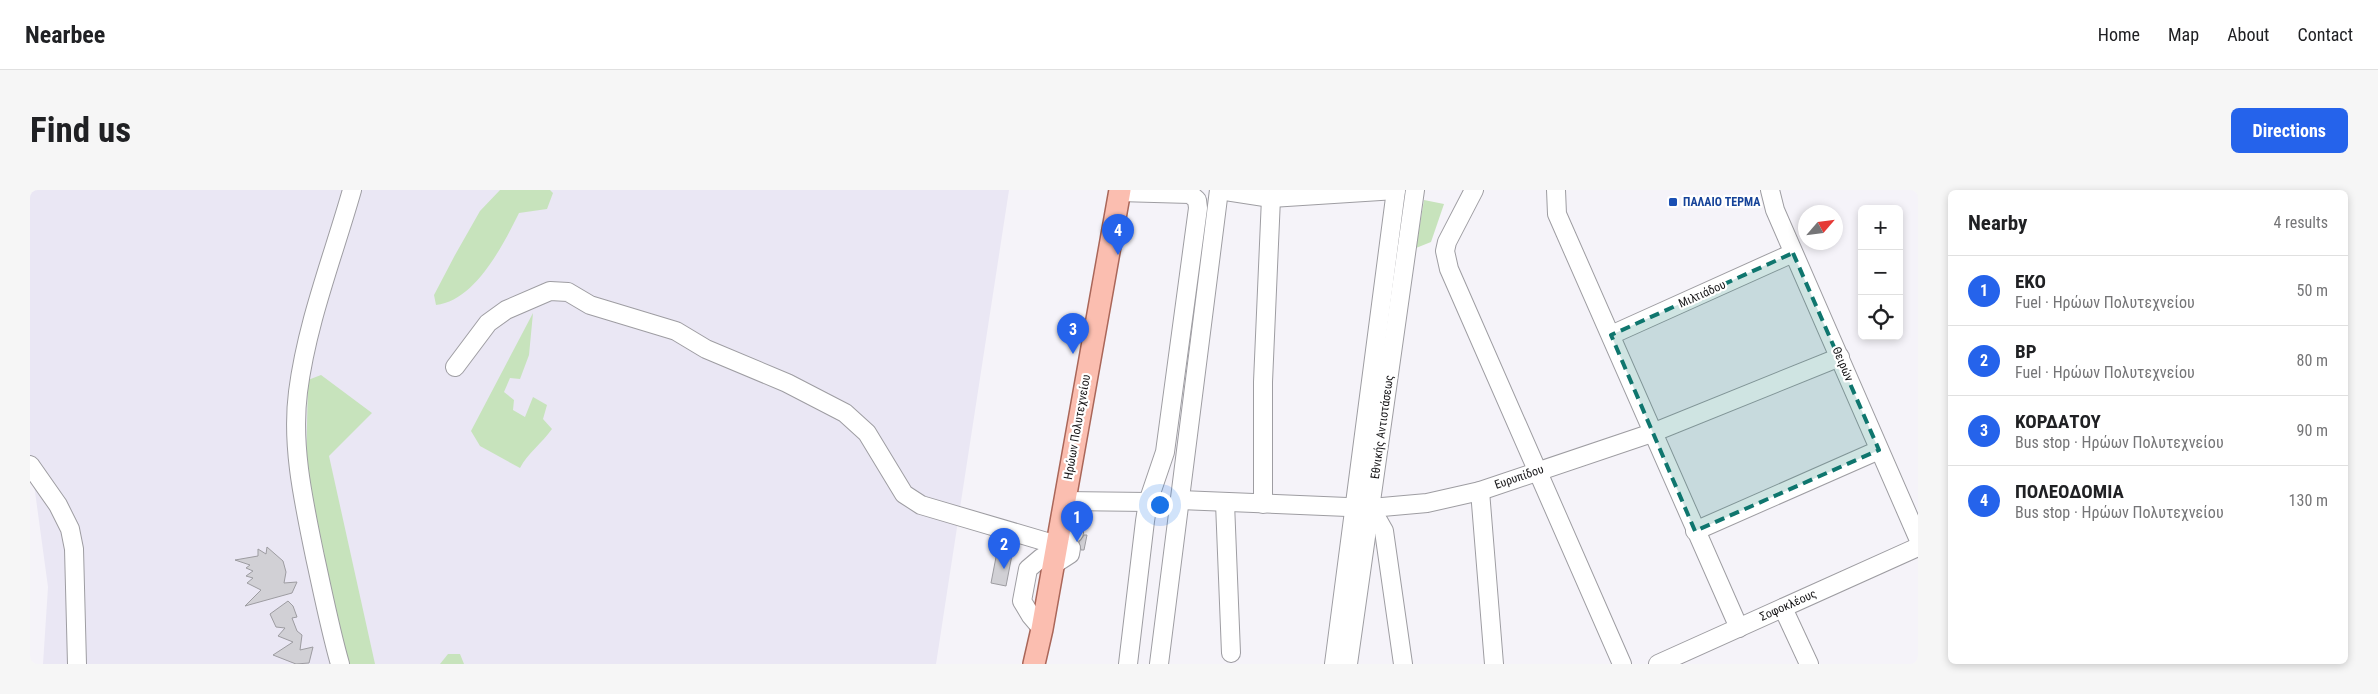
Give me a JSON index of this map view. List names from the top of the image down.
{
  "streets": {
    "main road": ["Ηρώων Πολυτεχνείου"],
    "street": [
      "Μιλτιάδου",
      "Θειρών",
      "Εθνικής Αντιστάσεως",
      "Ευρυπίδου",
      "Σοφοκλέους"
    ]
  },
  "crossings": [
    ["Μιλτιάδου", "Θειρών"],
    ["Θειρών", "Ευρυπίδου"],
    ["Εθνικής Αντιστάσεως", "Ευρυπίδου"]
  ],
  "places": {
    "transit": ["ΠΑΛΑΙΟ ΤΕΡΜΑ"]
  },
  "north": "top right",
  "page": {
    "header": "Nearbee",
    "nav": [
      "Home",
      "Map",
      "About",
      "Contact"
    ],
    "buttons": "Directions",
    "title": "Find us",
    "heading": ["Nearby", "4 results"],
    "map_buttons": ["+", "−"],
    "pins": [
      "4",
      "3",
      "1",
      "2"
    ],
    "list": [
      {
        "mark": "1",
        "name": "EKO",
        "note": "Fuel · Ηρώων Πολυτεχνείου",
        "value": "50 m"
      },
      {
        "mark": "2",
        "name": "BP",
        "note": "Fuel · Ηρώων Πολυτεχνείου",
        "value": "80 m"
      },
      {
        "mark": "3",
        "name": "ΚΟΡΔΑΤΟΥ",
        "note": "Bus stop · Ηρώων Πολυτεχνείου",
        "value": "90 m"
      },
      {
        "mark": "4",
        "name": "ΠΟΛΕΟΔΟΜΙΑ",
        "note": "Bus stop · Ηρώων Πολυτεχνείου",
        "value": "130 m"
      }
    ]
  }
}
